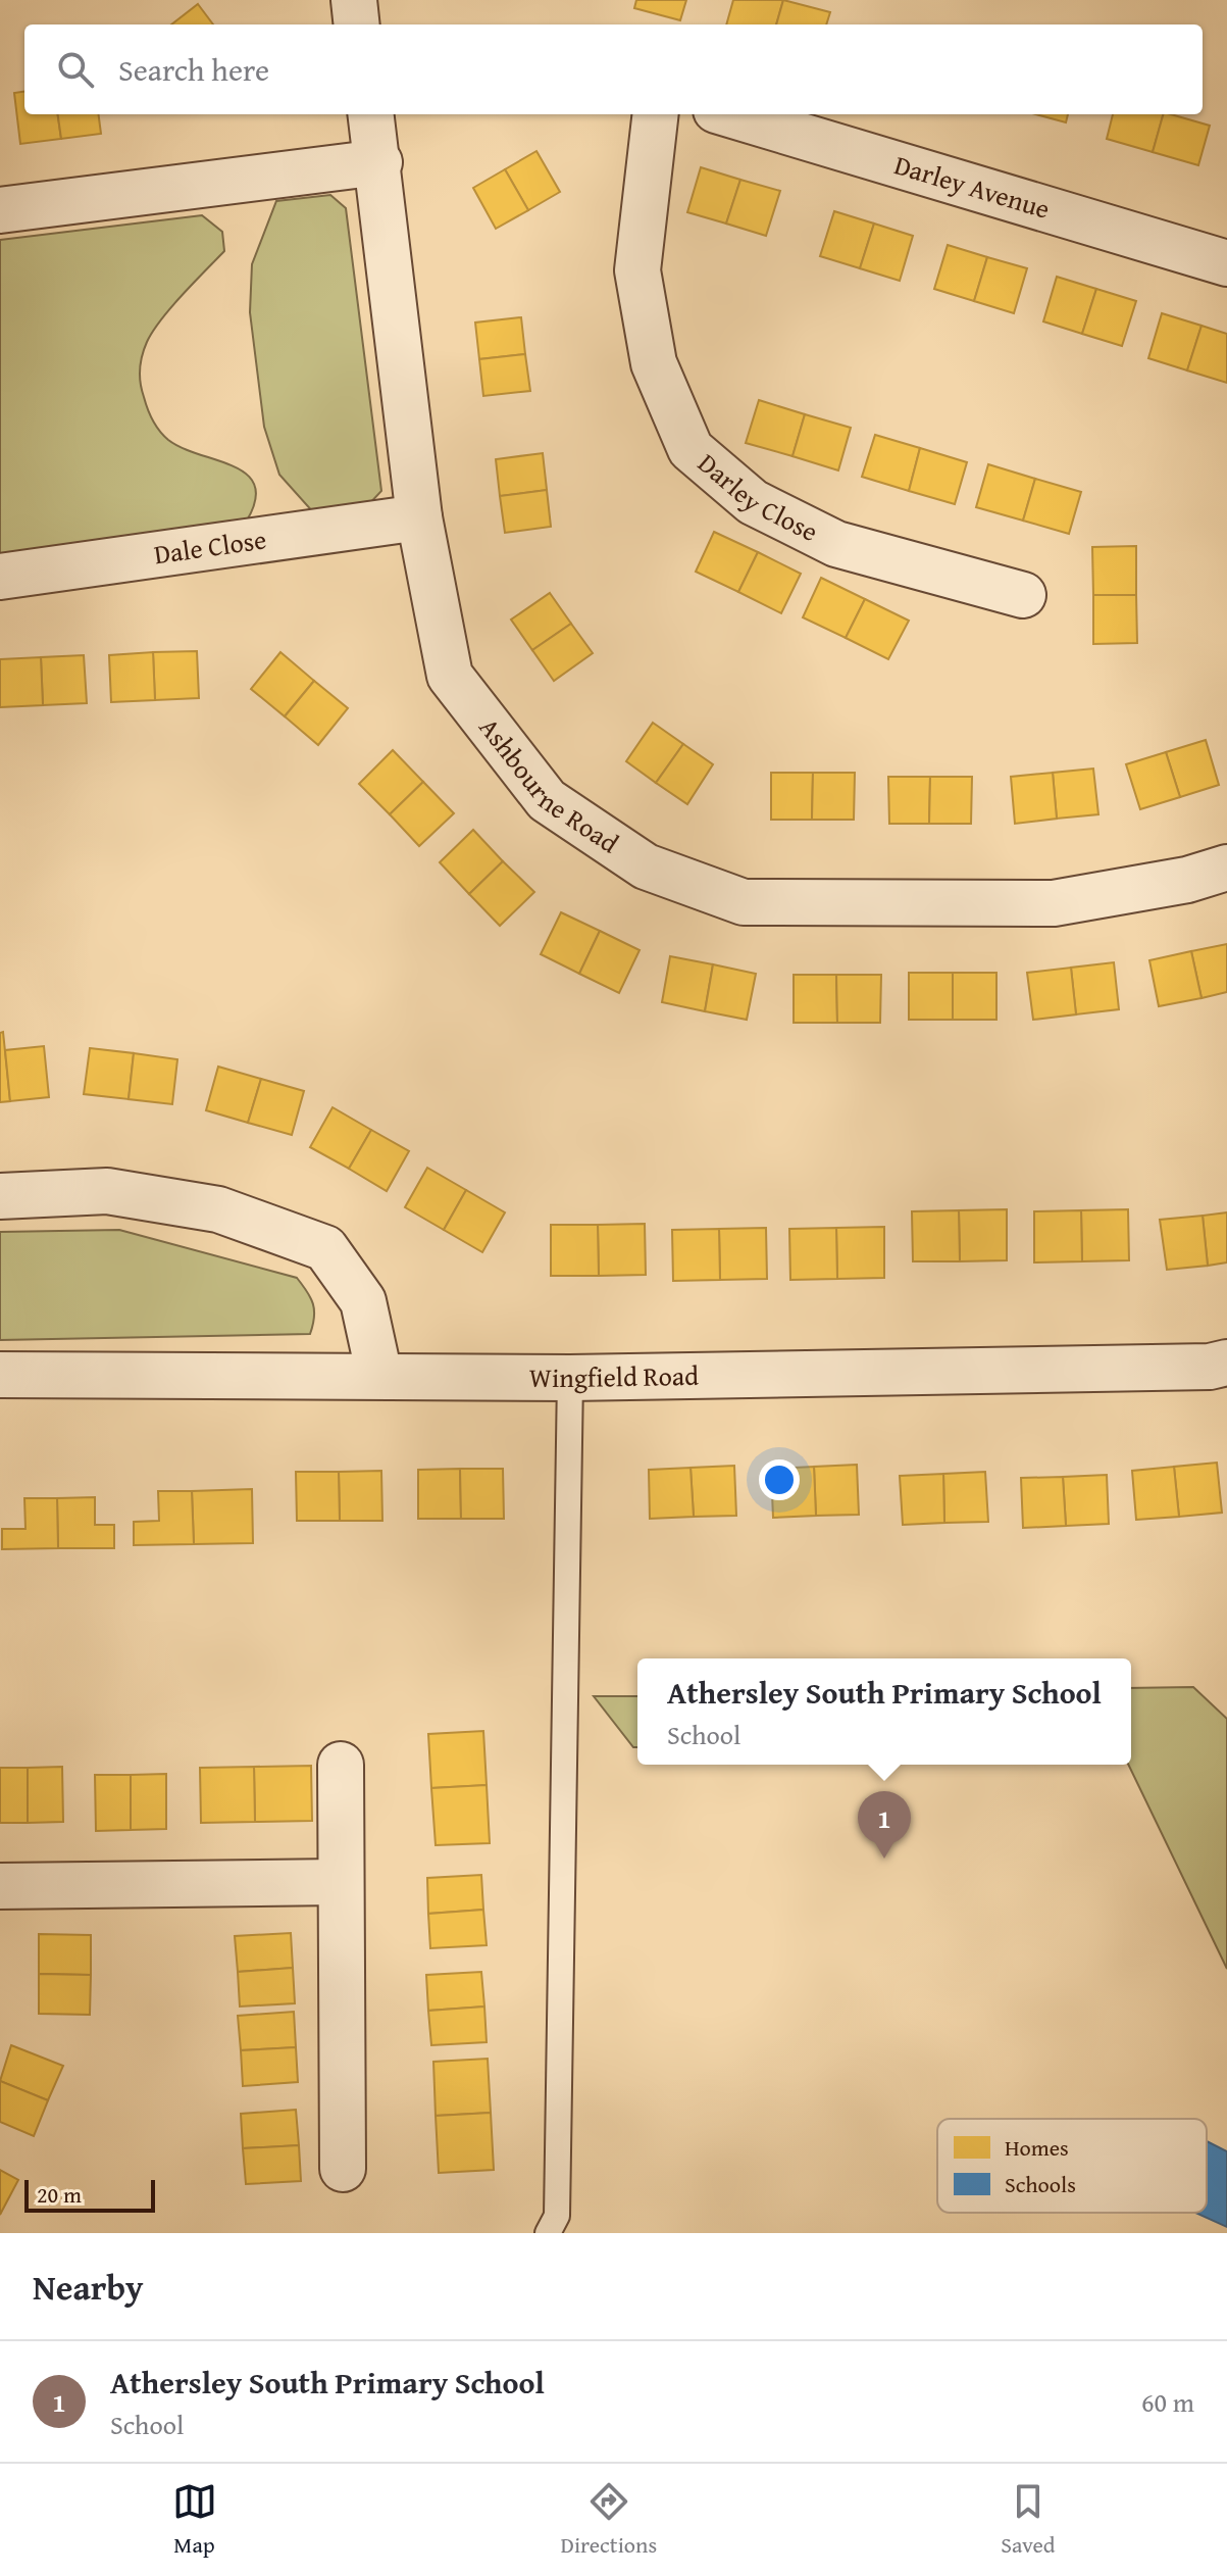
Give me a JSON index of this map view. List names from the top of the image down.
{
  "streets": {
    "street": [
      "Darley Avenue",
      "Darley Close",
      "Dale Close",
      "Ashbourne Road",
      "Wingfield Road"
    ]
  },
  "crossings": [
    ["Dale Close", "Ashbourne Road"]
  ],
  "legend": ["Homes", "Schools"],
  "scale_bar": "20 m",
  "page": {
    "search": "Search here",
    "popup": ["Athersley South Primary School", "School"],
    "pins": "1",
    "scale": "20 m",
    "heading": "Nearby",
    "list": [
      {
        "mark": "1",
        "name": "Athersley South Primary School",
        "note": "School",
        "value": "60 m"
      }
    ],
    "nav": ["Map", "Directions", "Saved"]
  }
}
